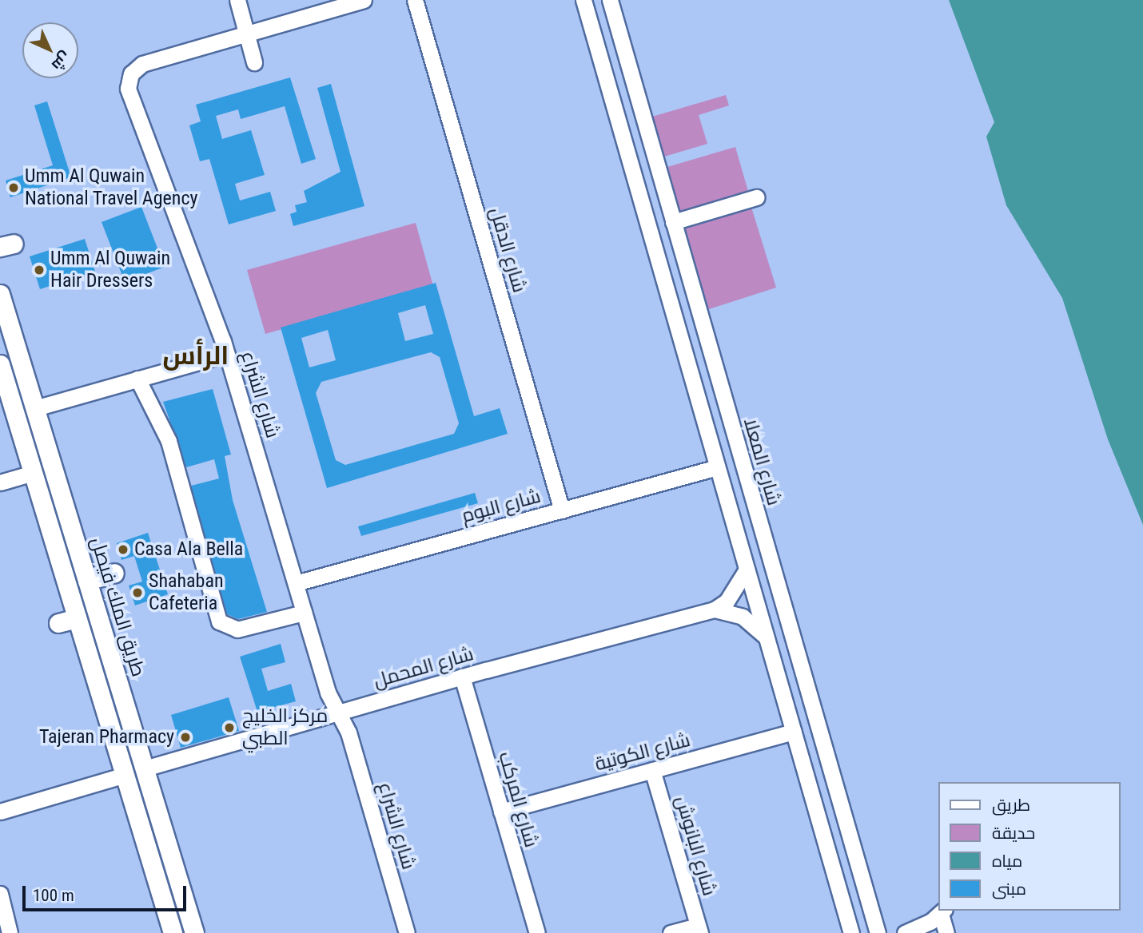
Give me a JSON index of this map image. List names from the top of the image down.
{
  "streets": {
    "main road": ["طريق الملك فيصل"],
    "street": [
      "شارع الدقل",
      "شارع الشراع",
      "شارع المعلا",
      "شارع البوم",
      "شارع المحمل",
      "شارع الكوتية",
      "شارع المركب",
      "شارع البانوش"
    ]
  },
  "crossings": [
    ["شارع الدقل", "شارع البوم"],
    ["شارع الشراع", "شارع البوم"],
    ["شارع الشراع", "شارع المحمل"],
    ["طريق الملك فيصل", "شارع المحمل"],
    ["شارع المحمل", "شارع المركب"],
    ["شارع الكوتية", "شارع المركب"],
    ["شارع الكوتية", "شارع البانوش"]
  ],
  "districts": ["الرأس"],
  "places": [
    "Umm Al Quwain National Travel Agency",
    "Umm Al Quwain Hair Dressers",
    "Casa Ala Bella",
    "Shahaban Cafeteria",
    "مركز الخليج الطبي",
    "Tajeran Pharmacy"
  ],
  "legend": [
    "طريق",
    "حديقة",
    "مياه",
    "مبنى"
  ],
  "scale_bar": "100 m",
  "north": "bottom right"
}
